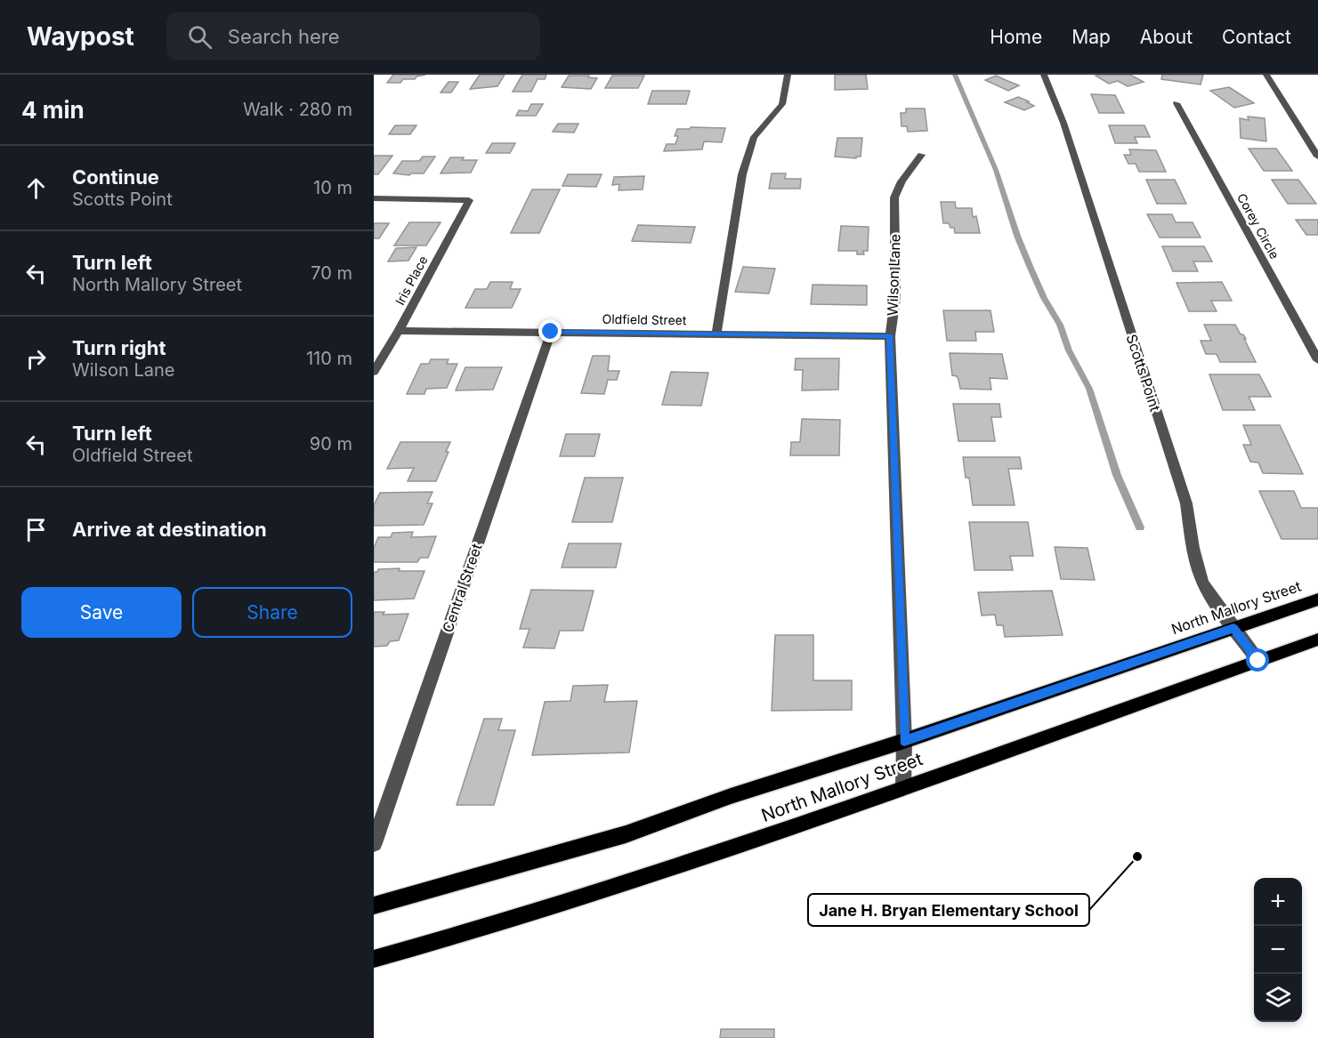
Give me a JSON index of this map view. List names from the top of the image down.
{
  "streets": {
    "main road": ["North Mallory Street"],
    "street": [
      "Corey Circle",
      "Wilson Lane",
      "Iris Place",
      "Oldfield Street",
      "Scotts Point",
      "Central Street"
    ]
  },
  "crossings": [
    ["Wilson Lane", "Oldfield Street"],
    ["Wilson Lane", "North Mallory Street"],
    ["Iris Place", "Oldfield Street"],
    ["Oldfield Street", "Central Street"],
    ["Scotts Point", "North Mallory Street"]
  ],
  "places": ["Jane H. Bryan Elementary School"],
  "page": {
    "header": "Waypost",
    "search": "Search here",
    "nav": [
      "Home",
      "Map",
      "About",
      "Contact"
    ],
    "heading": ["4 min", "Walk · 280 m"],
    "list": [
      ["Continue", "Scotts Point", "10 m"],
      ["Turn left", "North Mallory Street", "70 m"],
      ["Turn right", "Wilson Lane", "110 m"],
      ["Turn left", "Oldfield Street", "90 m"],
      "Arrive at destination"
    ],
    "buttons": ["Save", "Share"],
    "map_buttons": ["+", "−"]
  }
}
